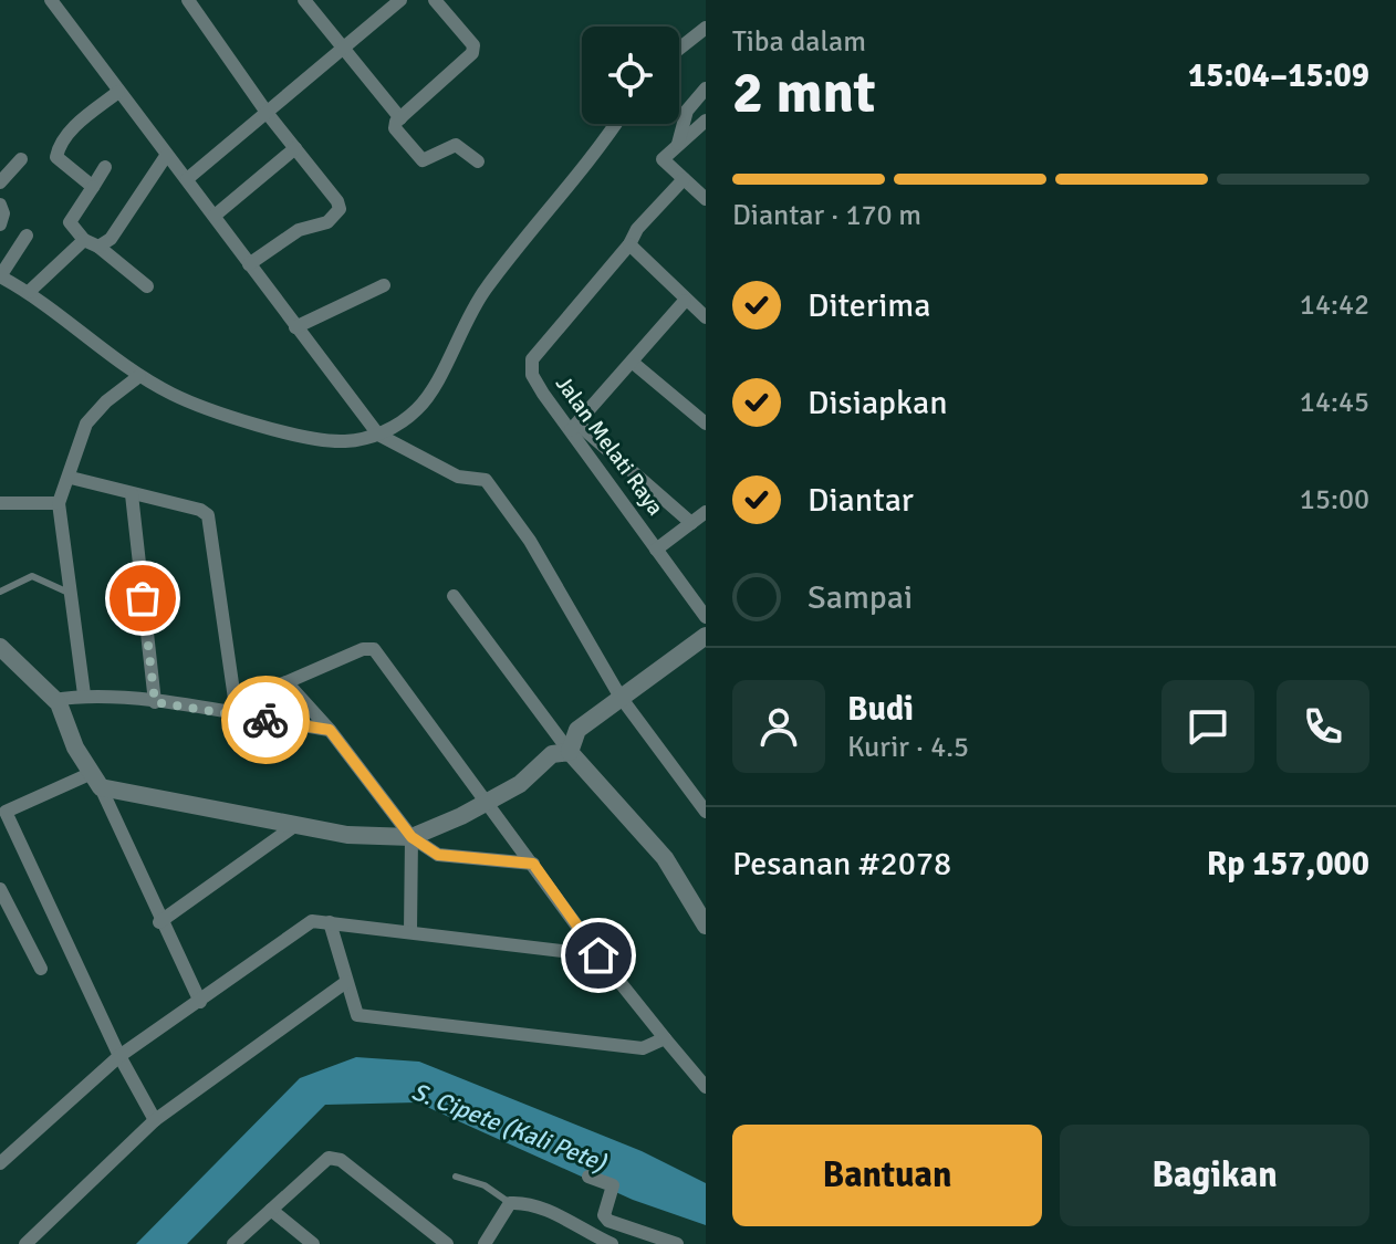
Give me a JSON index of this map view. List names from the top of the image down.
{
  "streets": {
    "street": ["Jalan Melati Raya"]
  },
  "water": ["S. Cipete (Kali Pete)"],
  "page": {
    "heading": ["2 mnt", "Tiba dalam", "15:04–15:09"],
    "panel": [
      "Budi",
      "Kurir · 4.5",
      "Pesanan #2078",
      "Rp 157,000"
    ],
    "bar": "Diantar · 170 m",
    "list": [
      ["Diterima", "14:42"],
      ["Disiapkan", "14:45"],
      ["Diantar", "15:00"],
      "Sampai"
    ],
    "buttons": ["Bantuan", "Bagikan"]
  }
}
